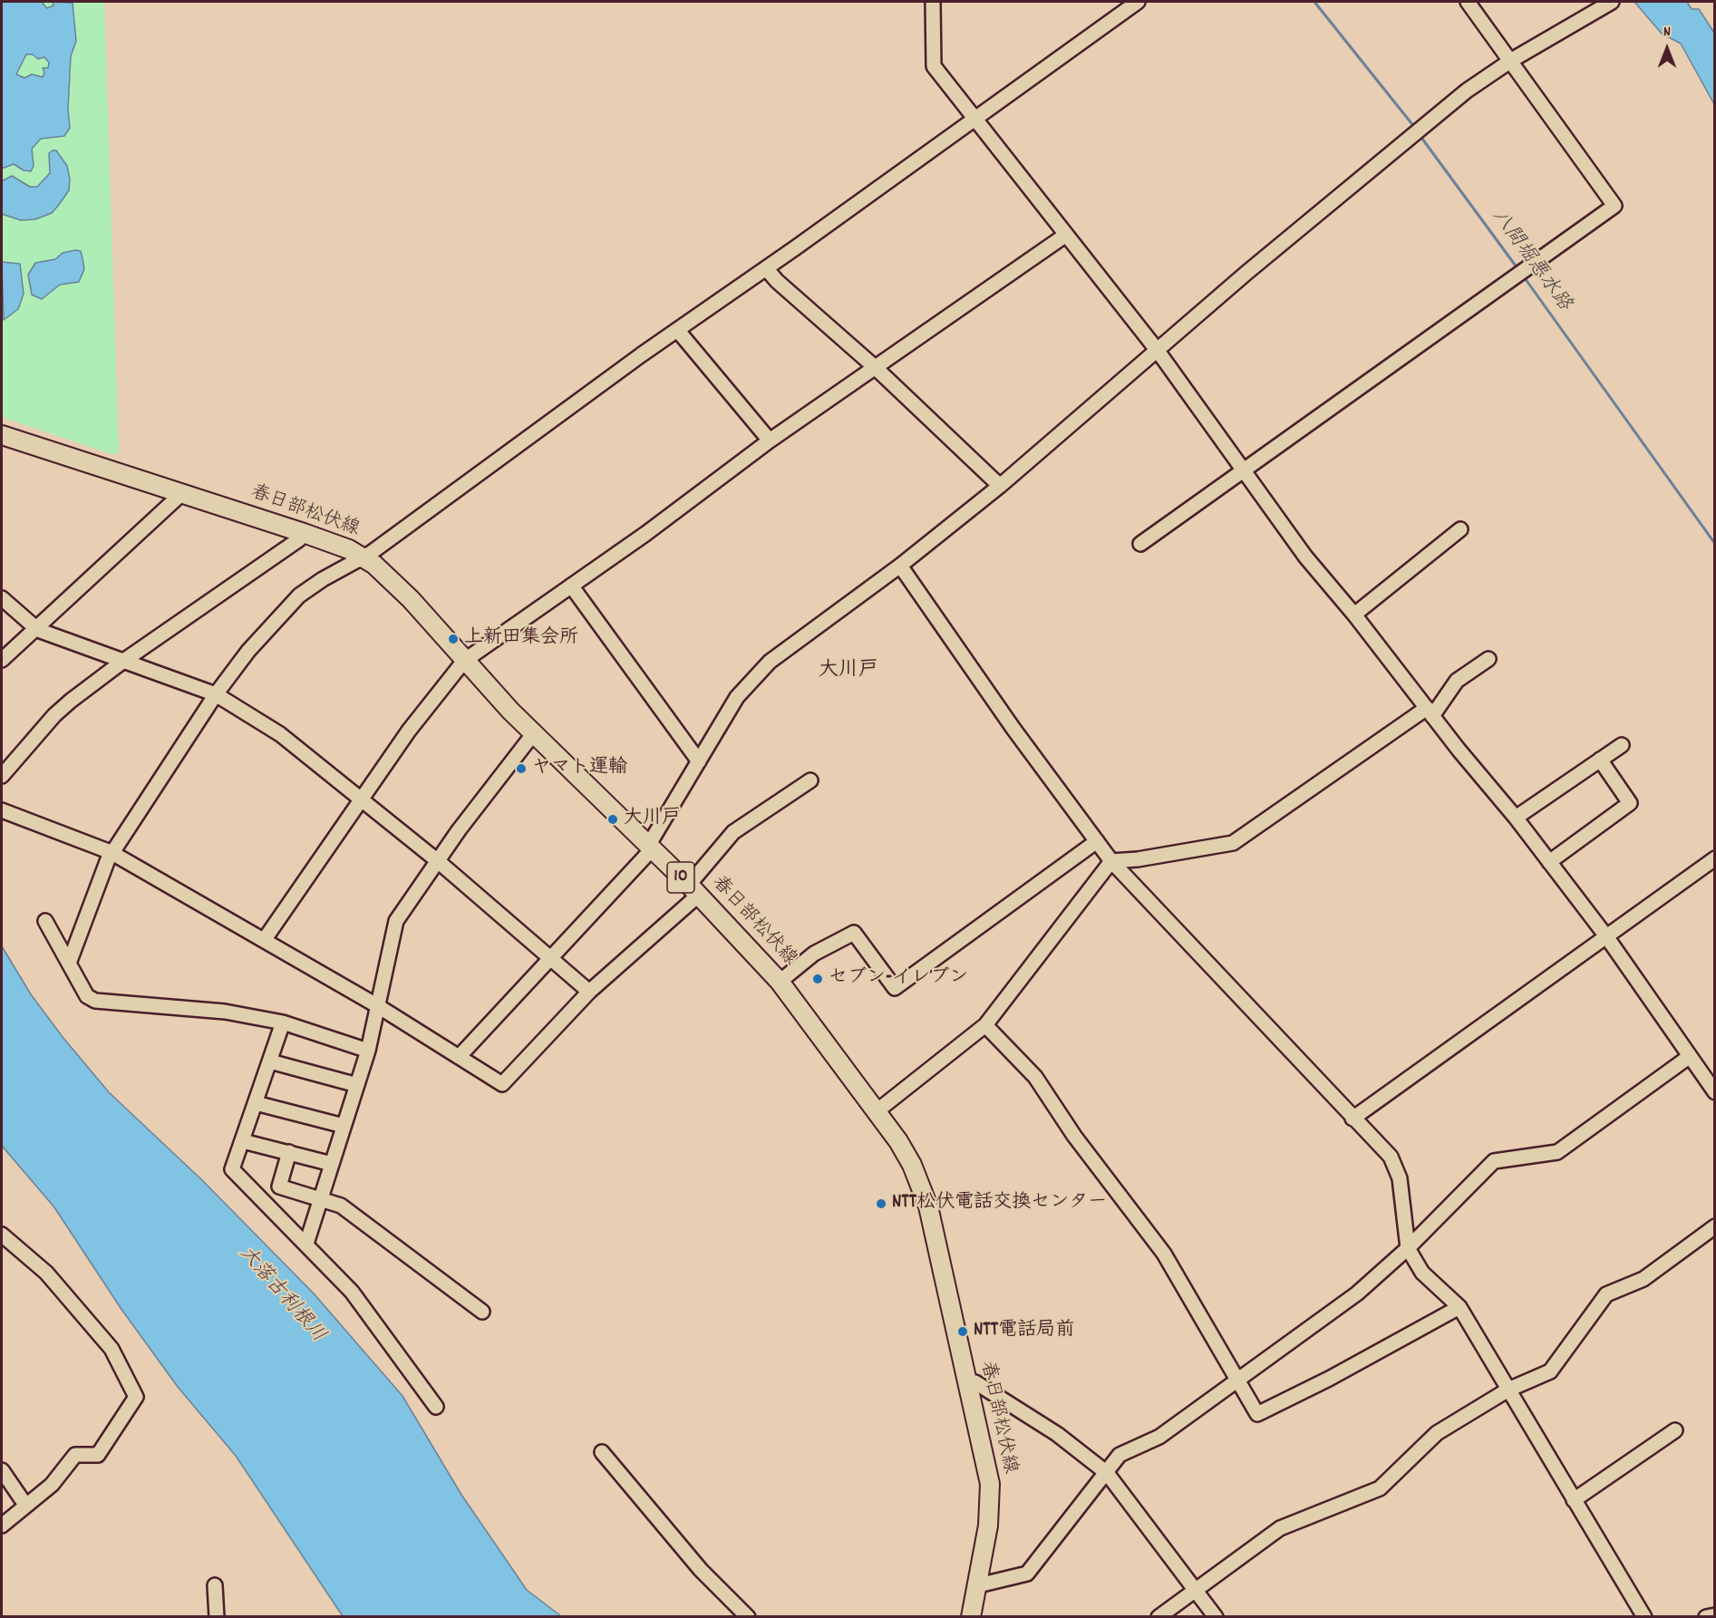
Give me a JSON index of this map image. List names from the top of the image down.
{
  "streets": {
    "main road": ["春日部松伏線", "10"]
  },
  "districts": ["大川戸"],
  "water": ["八間堀悪水路", "大落古利根川"],
  "places": [
    "上新田集会所",
    "ヤマト運輸",
    "大川戸",
    "セブン-イレブン",
    "NTT松伏電話交換センター",
    "NTT電話局前"
  ],
  "north": "top"
}
